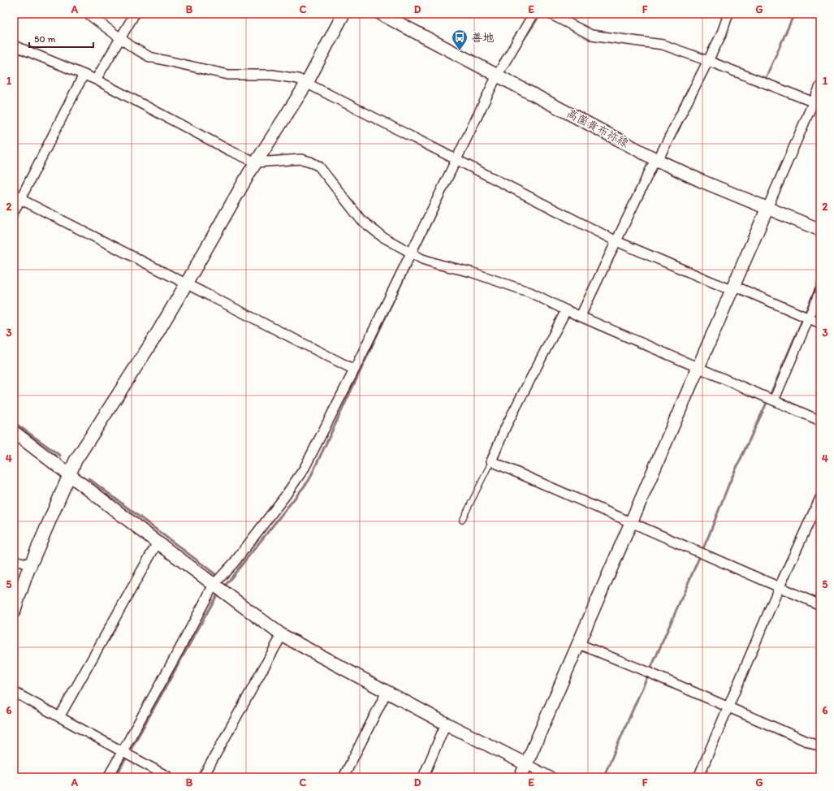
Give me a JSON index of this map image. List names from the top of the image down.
{
  "streets": {
    "street": ["高薗貴布祢線"]
  },
  "places": {
    "bus stop": ["善地"]
  },
  "scale_bar": "50 m",
  "grid": {
    "columns": [
      "A",
      "B",
      "C",
      "D",
      "E",
      "F",
      "G"
    ],
    "rows": [
      "1",
      "2",
      "3",
      "4",
      "5",
      "6"
    ]
  }
}
